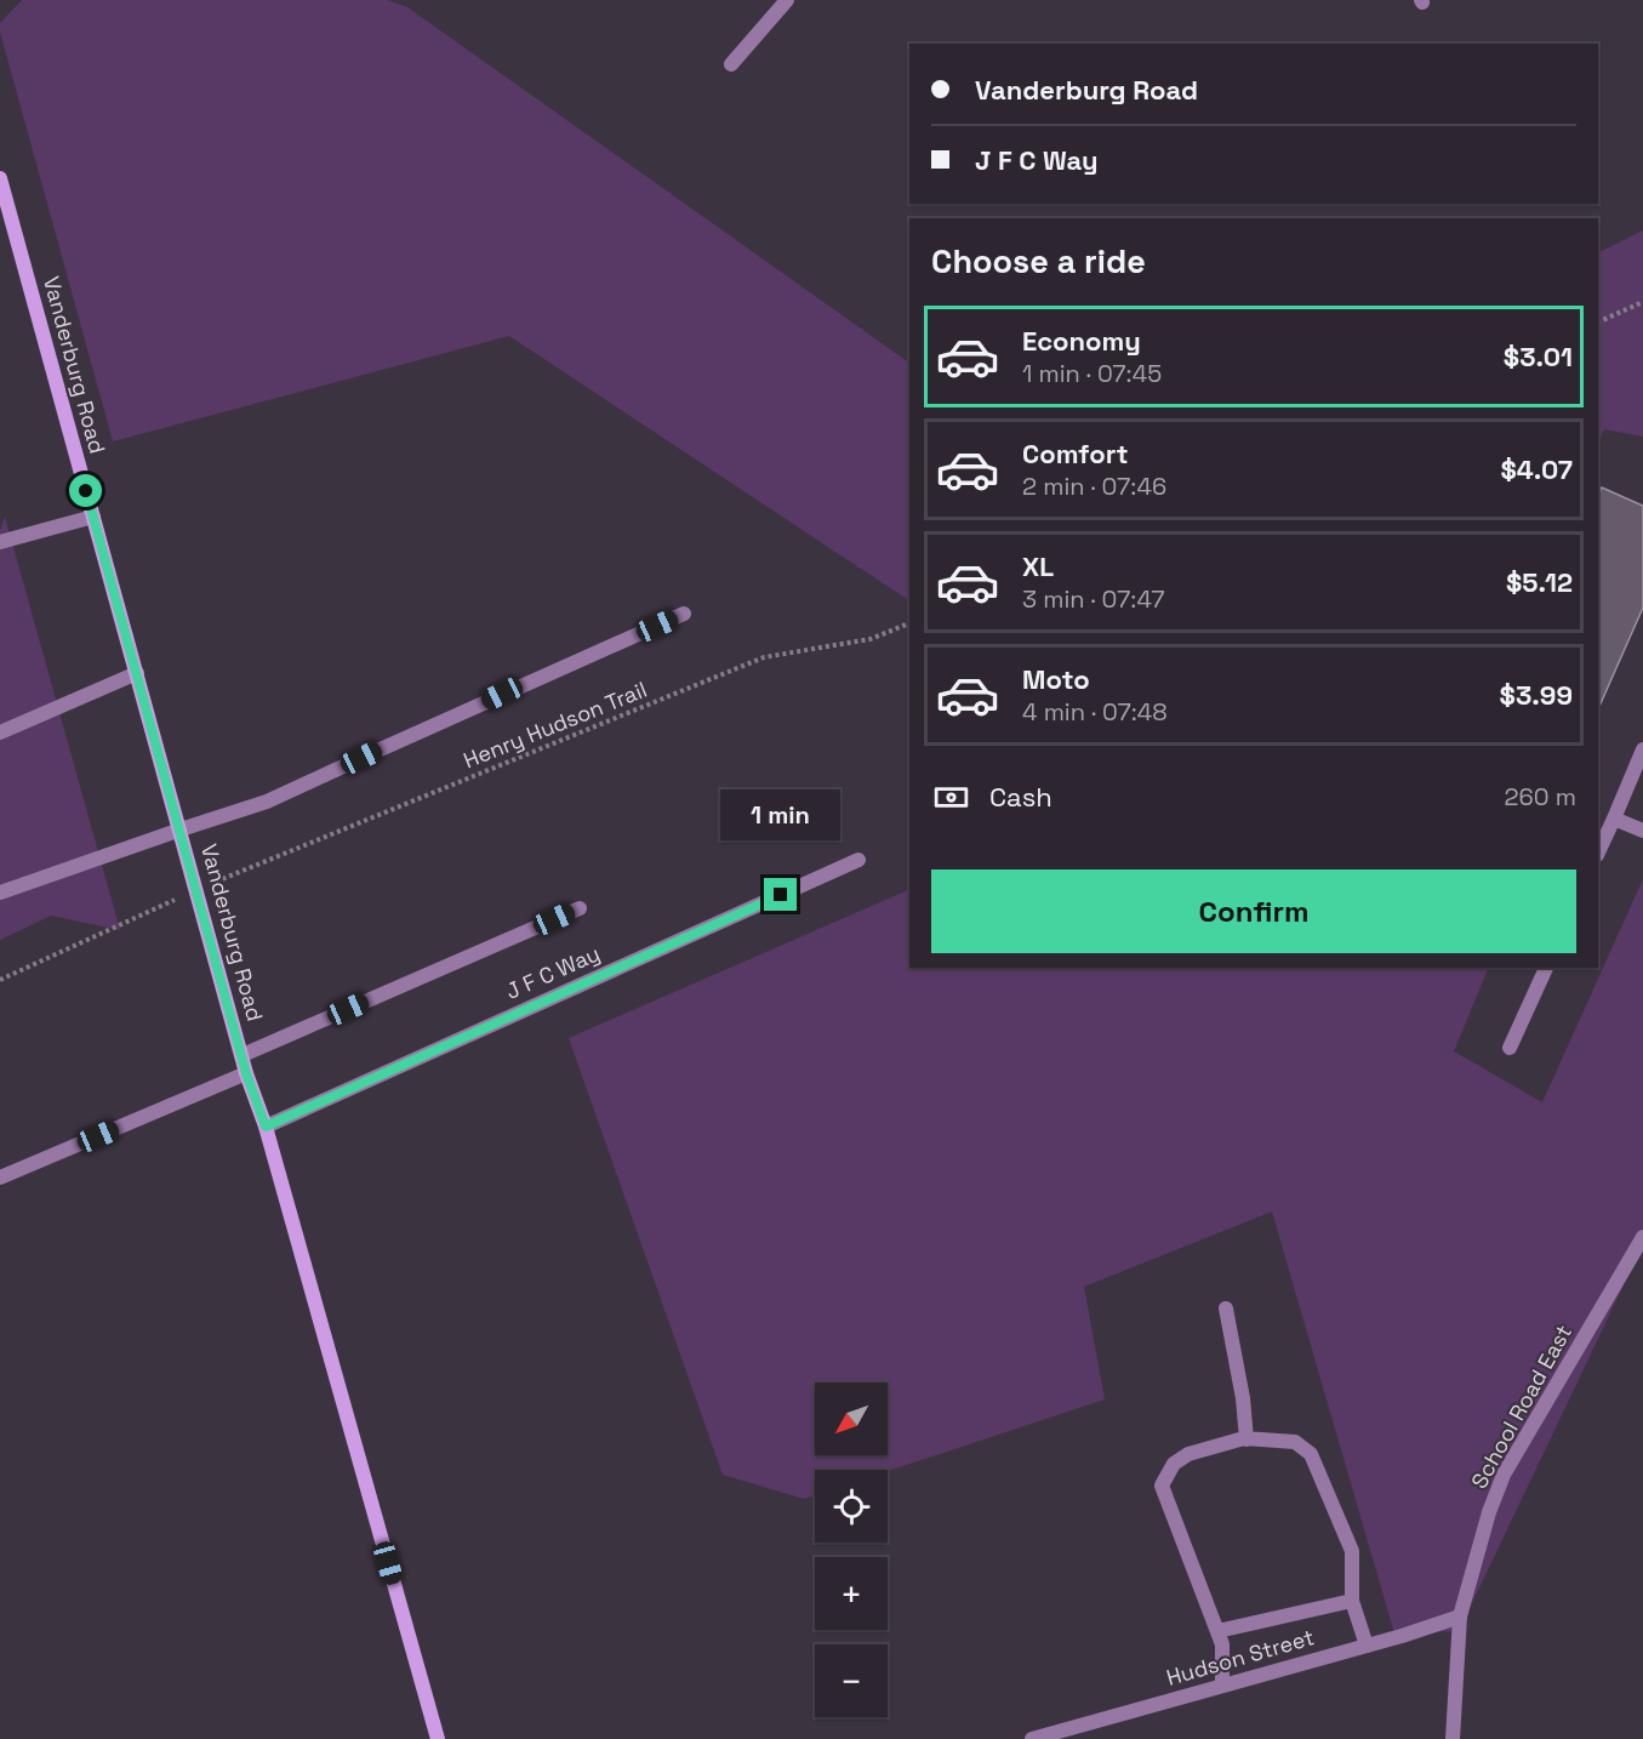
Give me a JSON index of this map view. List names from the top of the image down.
{
  "streets": {
    "main road": ["Vanderburg Road"],
    "street": ["J F C Way", "School Road East", "Hudson Street"],
    "path": ["Henry Hudson Trail"]
  },
  "crossings": [
    ["Vanderburg Road", "J F C Way"],
    ["School Road East", "Hudson Street"]
  ],
  "north": "bottom left",
  "page": {
    "banner": ["Vanderburg Road", "J F C Way"],
    "heading": "Choose a ride",
    "list": [
      {
        "name": "Economy",
        "note": "1 min · 07:45",
        "value": "$3.01"
      },
      {
        "name": "Comfort",
        "note": "2 min · 07:46",
        "value": "$4.07"
      },
      {
        "name": "XL",
        "note": "3 min · 07:47",
        "value": "$5.12"
      },
      {
        "name": "Moto",
        "note": "4 min · 07:48",
        "value": "$3.99"
      }
    ],
    "pay": ["Cash", "260 m"],
    "bubble": "1 min",
    "buttons": "Confirm",
    "map_buttons": ["+", "−"]
  }
}
